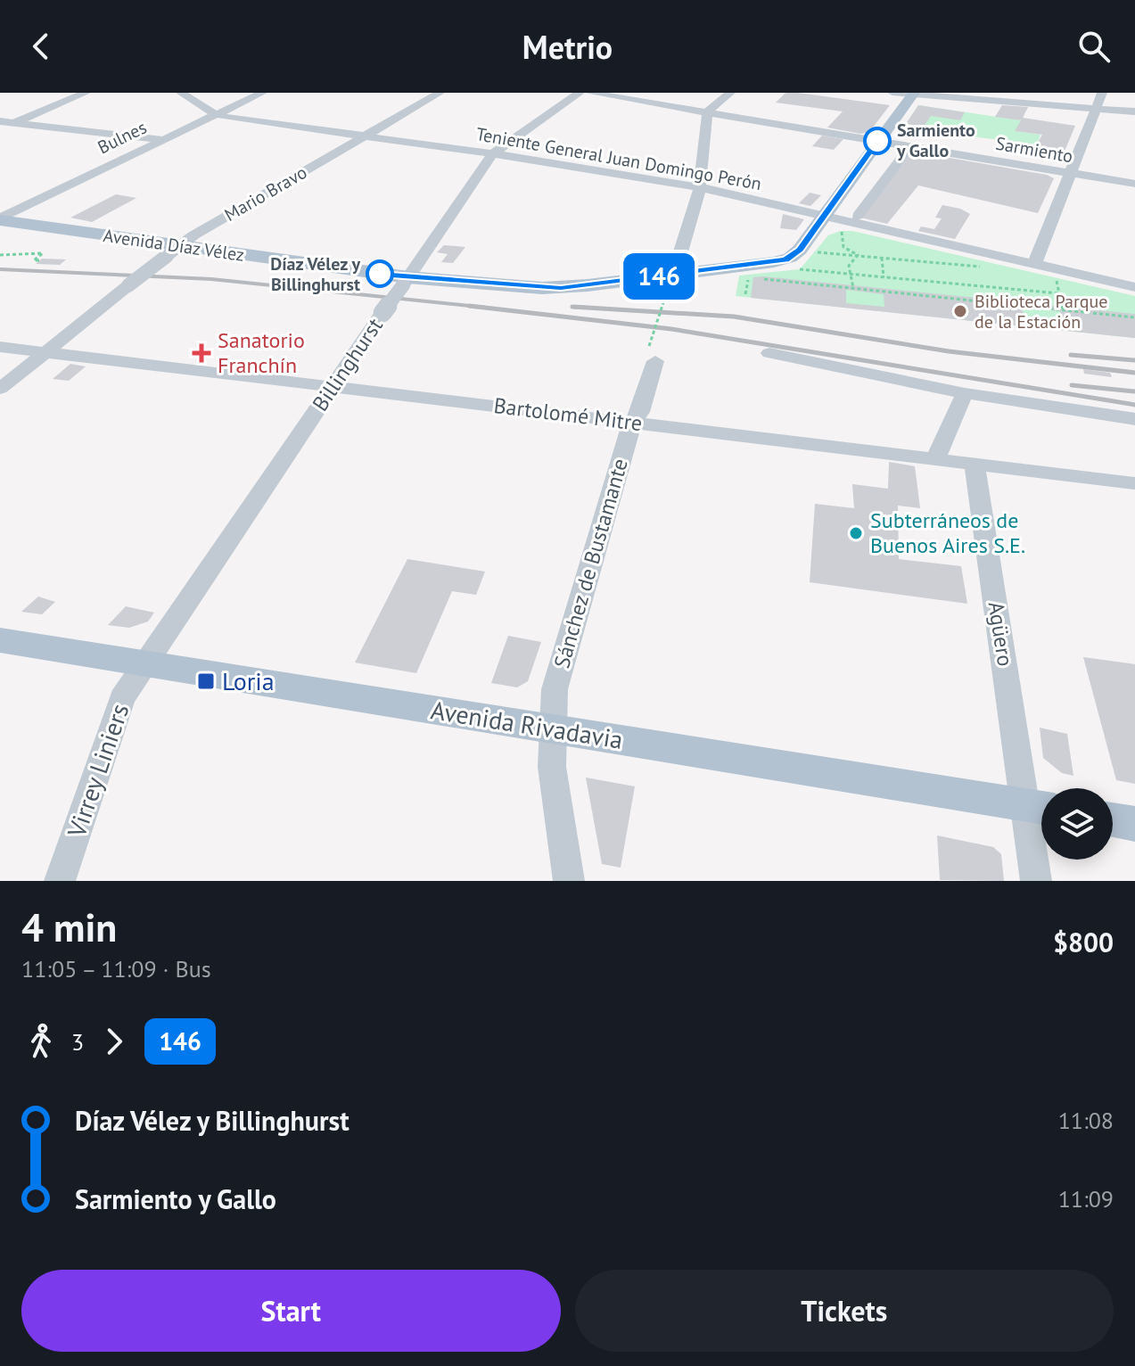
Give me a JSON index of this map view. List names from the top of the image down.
{
  "streets": {
    "main road": ["Avenida Díaz Vélez", "Avenida Rivadavia"],
    "street": [
      "Bulnes",
      "Sarmiento",
      "Teniente General Juan Domingo Perón",
      "Mario Bravo",
      "Billinghurst",
      "Bartolomé Mitre",
      "Sánchez de Bustamante",
      "Agüero",
      "Virrey Liniers"
    ]
  },
  "crossings": [
    ["Bulnes", "Teniente General Juan Domingo Perón"],
    ["Bulnes", "Avenida Díaz Vélez"],
    ["Teniente General Juan Domingo Perón", "Mario Bravo"],
    ["Teniente General Juan Domingo Perón", "Avenida Díaz Vélez"],
    ["Teniente General Juan Domingo Perón", "Billinghurst"],
    ["Mario Bravo", "Avenida Díaz Vélez"],
    ["Mario Bravo", "Bartolomé Mitre"],
    ["Avenida Díaz Vélez", "Billinghurst"],
    ["Billinghurst", "Bartolomé Mitre"],
    ["Billinghurst", "Avenida Rivadavia"],
    ["Billinghurst", "Virrey Liniers"],
    ["Bartolomé Mitre", "Sánchez de Bustamante"],
    ["Bartolomé Mitre", "Agüero"],
    ["Sánchez de Bustamante", "Avenida Rivadavia"],
    ["Agüero", "Avenida Rivadavia"],
    ["Avenida Rivadavia", "Virrey Liniers"]
  ],
  "places": {
    "other": [
      "Sarmiento y Gallo",
      "Díaz Vélez y Billinghurst",
      "Biblioteca Parque de la Estación",
      "Subterráneos de Buenos Aires S.E."
    ],
    "health": ["Sanatorio Franchín"],
    "transit": ["Loria"]
  },
  "lines": ["bus line 146"],
  "page": {
    "header": "Metrio",
    "on_map": "146",
    "heading": ["4 min", "11:05 – 11:09 · Bus", "$800"],
    "legs": ["3", "146"],
    "list": [
      {
        "name": "Díaz Vélez y Billinghurst",
        "value": "11:08"
      },
      {
        "name": "Sarmiento y Gallo",
        "value": "11:09"
      }
    ],
    "buttons": ["Start", "Tickets"]
  }
}
